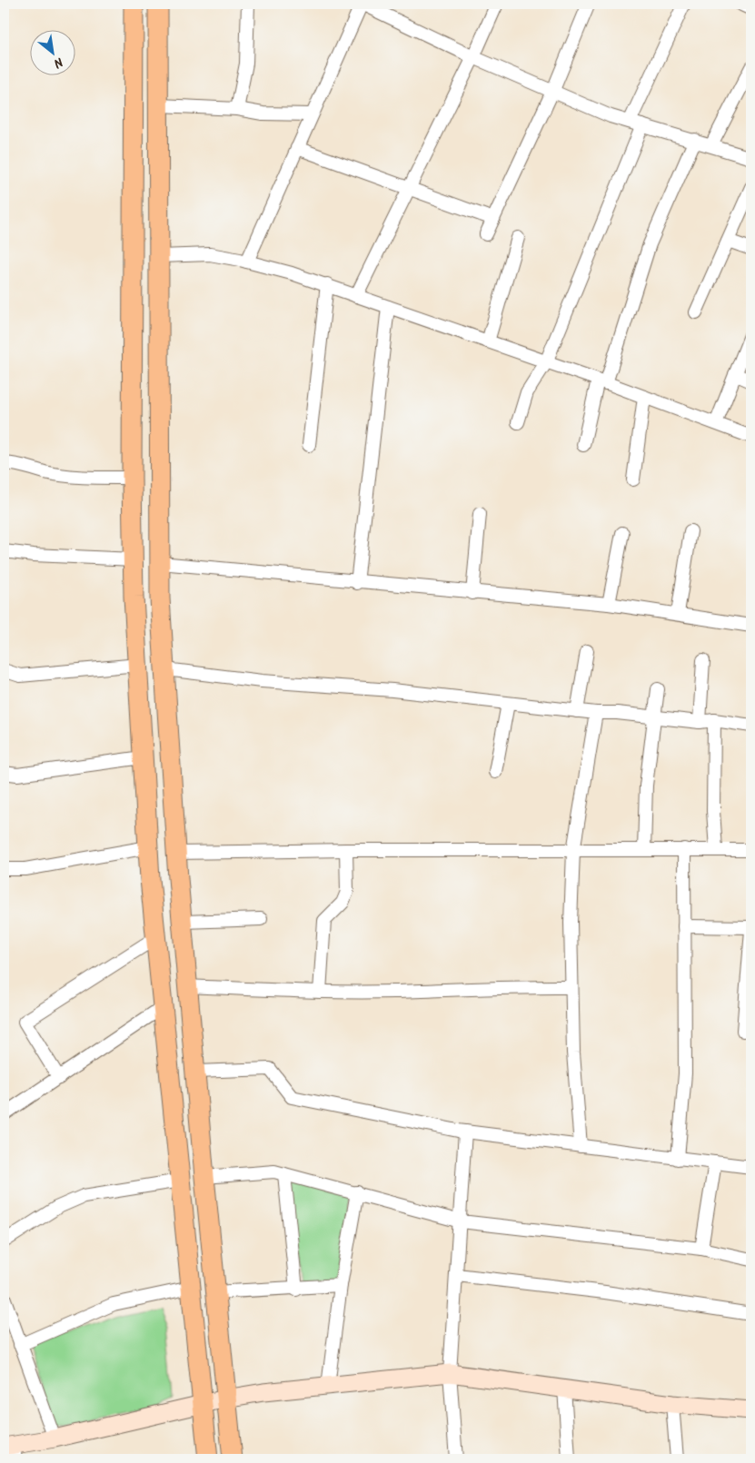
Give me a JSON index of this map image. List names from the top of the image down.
{
  "north": "bottom right"
}
